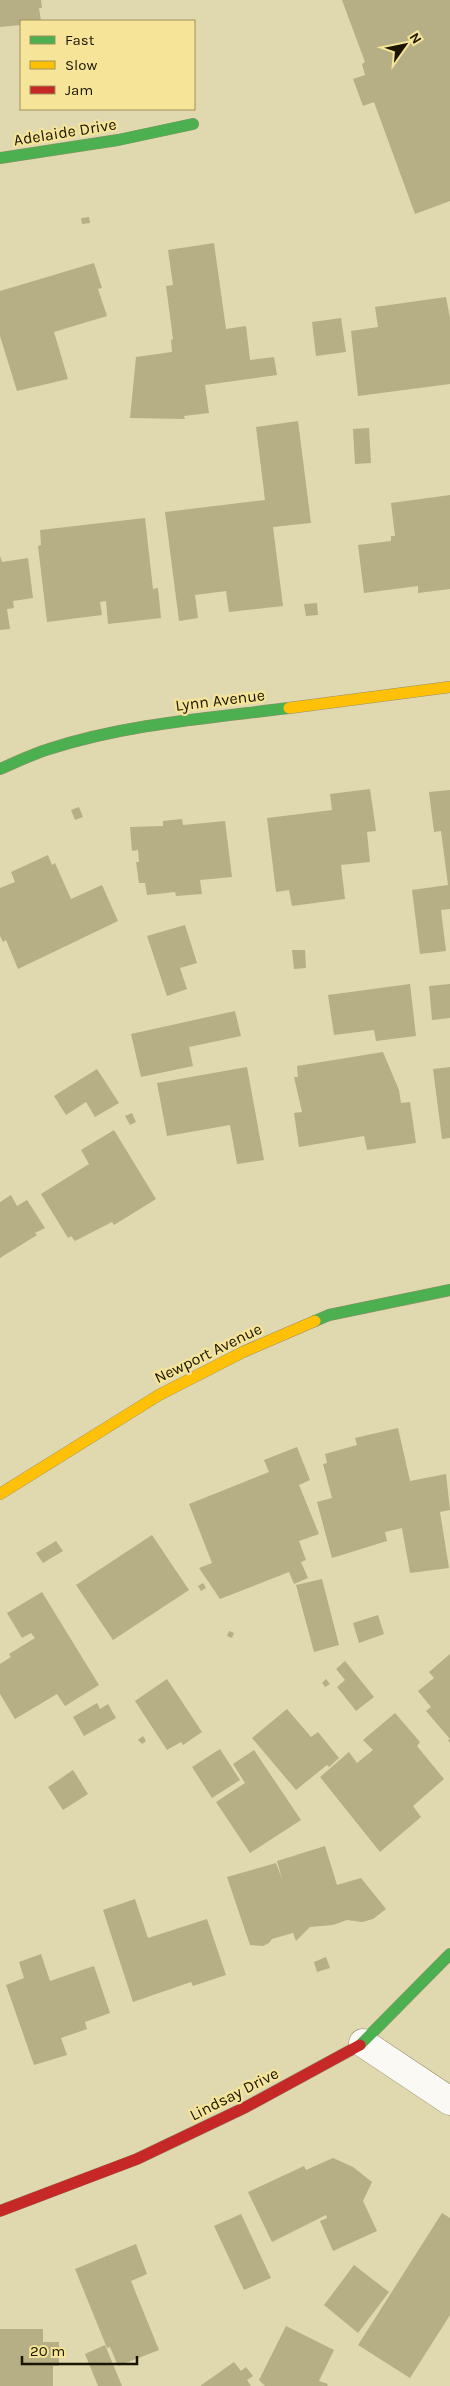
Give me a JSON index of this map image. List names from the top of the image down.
{
  "streets": {
    "street": [
      "Adelaide Drive",
      "Lynn Avenue",
      "Newport Avenue",
      "Lindsay Drive"
    ]
  },
  "legend": ["Fast", "Slow", "Jam"],
  "scale_bar": "20 m",
  "north": "top right"
}
